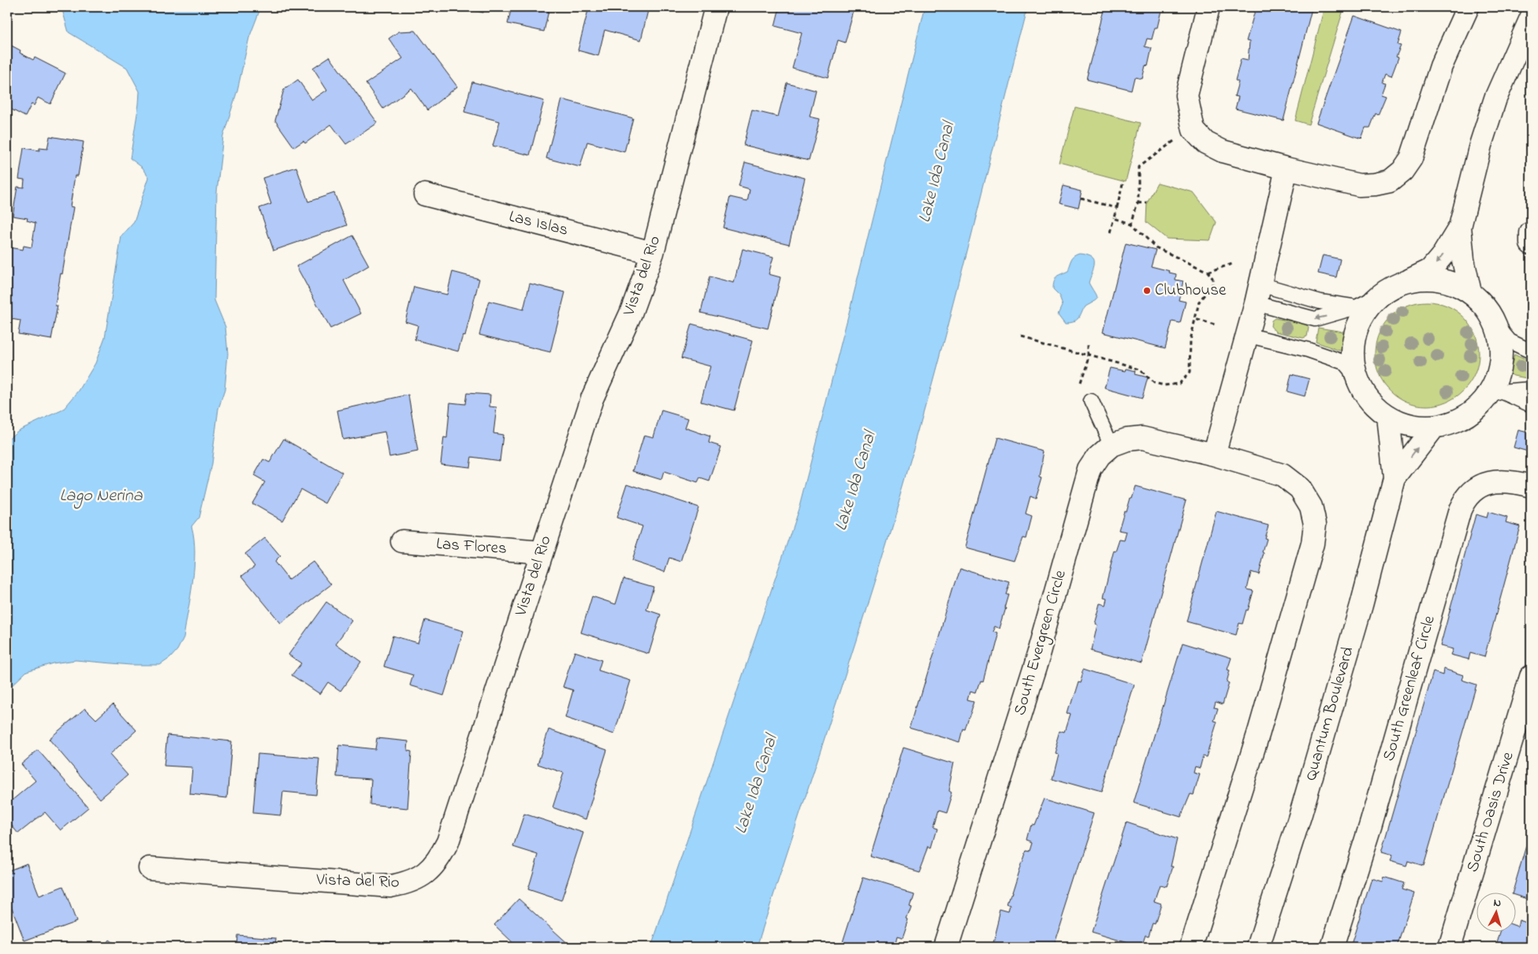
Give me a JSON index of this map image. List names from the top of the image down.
{
  "streets": {
    "street": [
      "Las Islas",
      "Vista del Rio",
      "Las Flores",
      "South Evergreen Circle",
      "South Greenleaf Circle",
      "Quantum Boulevard",
      "South Oasis Drive"
    ]
  },
  "crossings": [
    ["Las Islas", "Vista del Rio"],
    ["Vista del Rio", "Las Flores"]
  ],
  "water": ["Lake Ida Canal", "Lago Nerina"],
  "places": ["Clubhouse"],
  "north": "top"
}
